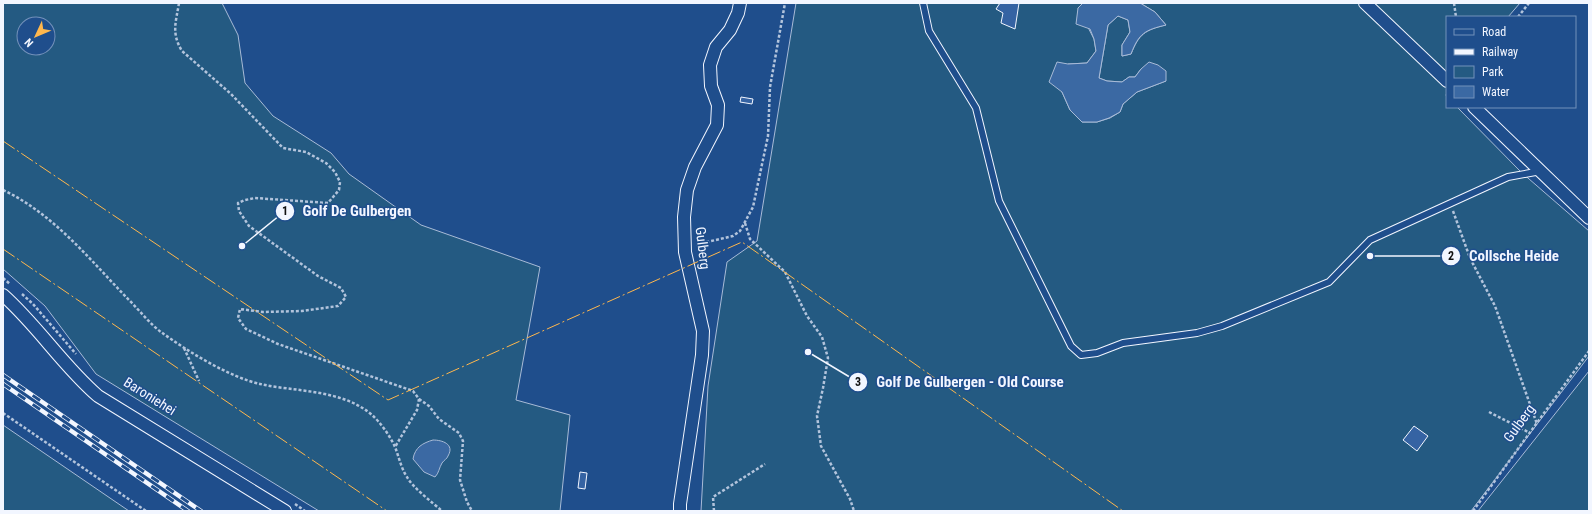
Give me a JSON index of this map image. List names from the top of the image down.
{
  "streets": {
    "street": ["Gulberg", "Baroniehei"]
  },
  "places": ["Golf De Gulbergen", "Collsche Heide", "Golf De Gulbergen - Old Course"],
  "legend": [
    "Road",
    "Railway",
    "Park",
    "Water"
  ],
  "north": "bottom left"
}
